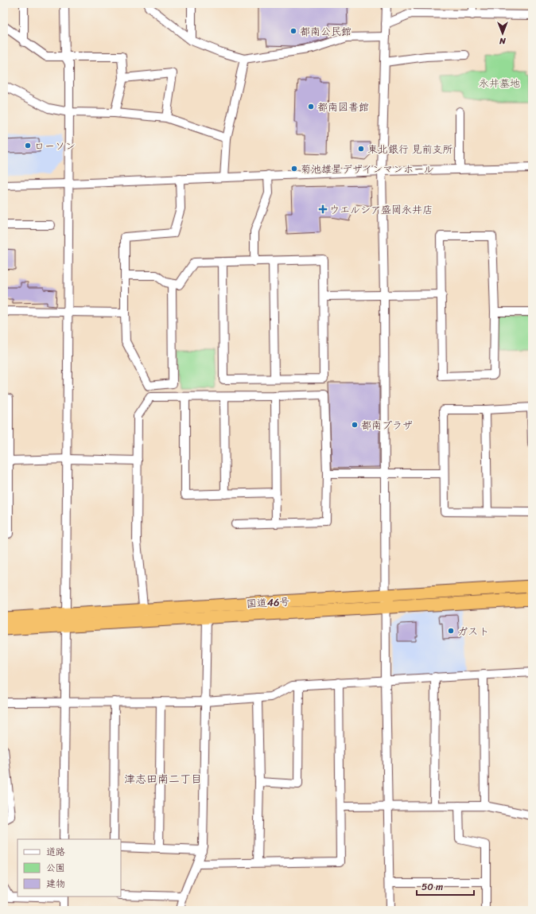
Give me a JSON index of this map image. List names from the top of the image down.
{
  "streets": {
    "highway": ["国道46号"]
  },
  "districts": ["津志田南二丁目"],
  "parks": ["永井墓地"],
  "places": {
    "other": [
      "都南公民館",
      "都南図書館",
      "ローソン",
      "東北銀行 見前支所",
      "菊池雄星デザインマンホール",
      "都南プラザ",
      "ガスト"
    ],
    "health": ["ウエルシア盛岡永井店"]
  },
  "legend": ["道路", "公園", "建物"],
  "scale_bar": "50 m",
  "north": "bottom"
}
